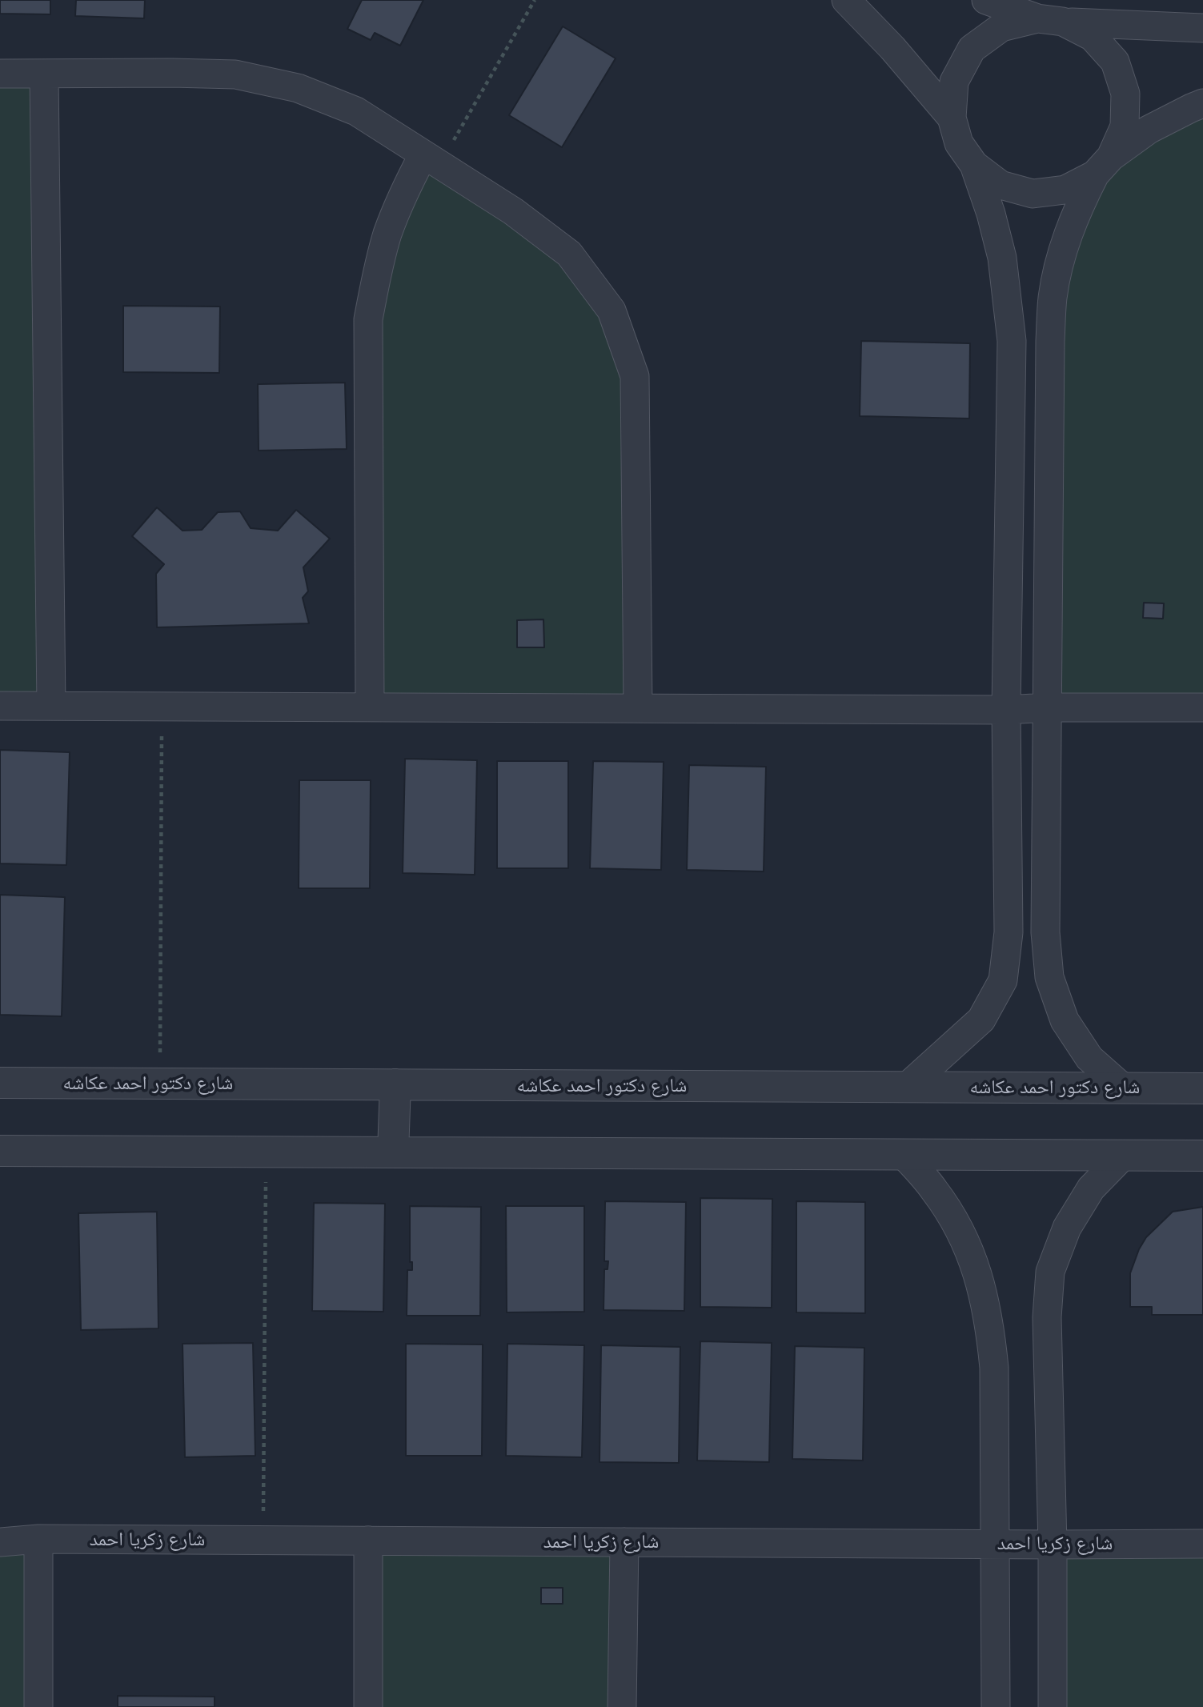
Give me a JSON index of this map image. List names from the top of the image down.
{
  "streets": {
    "street": ["شارع دكتور احمد عكاشه", "شارع زكريا احمد"]
  }
}
